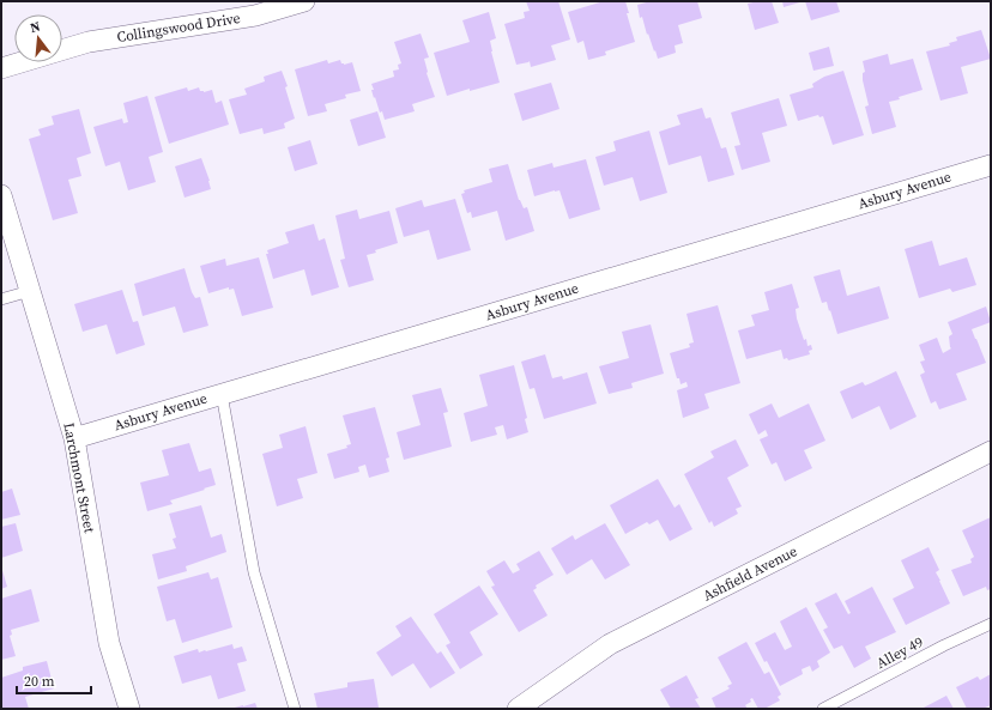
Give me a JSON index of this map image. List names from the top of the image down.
{
  "streets": {
    "street": [
      "Collingswood Drive",
      "Asbury Avenue",
      "Larchmont Street",
      "Ashfield Avenue"
    ],
    "lane": ["Alley 49"]
  },
  "crossings": [
    ["Asbury Avenue", "Larchmont Street"]
  ],
  "scale_bar": "20 m",
  "north": "top"
}
